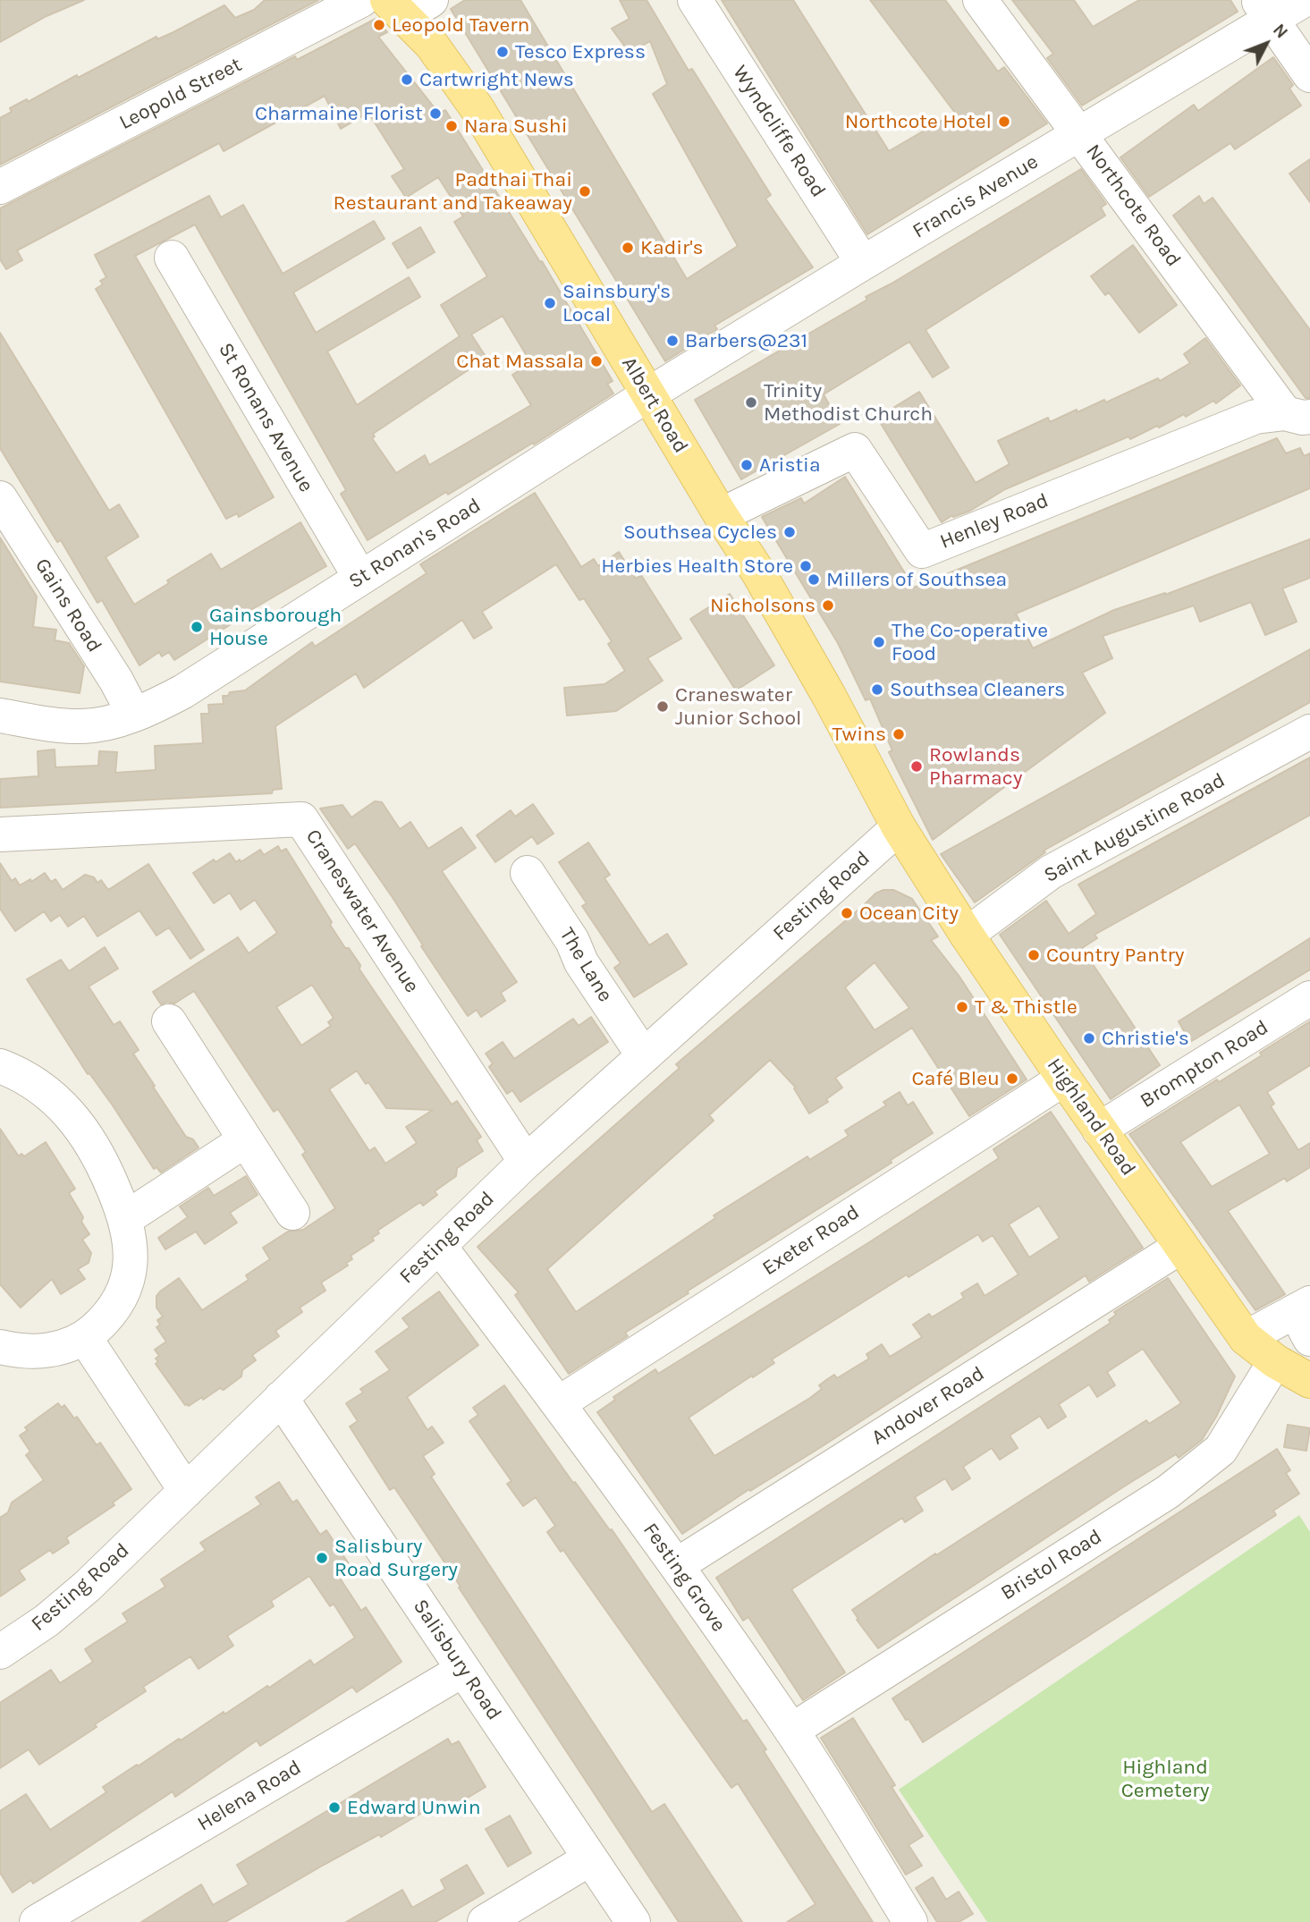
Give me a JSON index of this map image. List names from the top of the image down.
{
  "streets": {
    "main road": ["Albert Road", "Highland Road"],
    "street": [
      "Leopold Street",
      "Wyndcliffe Road",
      "Francis Avenue",
      "Northcote Road",
      "St Ronans Avenue",
      "Henley Road",
      "St Ronan's Road",
      "Gains Road",
      "Saint Augustine Road",
      "Festing Road",
      "Craneswater Avenue",
      "The Lane",
      "Brompton Road",
      "Exeter Road",
      "Andover Road",
      "Bristol Road",
      "Festing Grove",
      "Salisbury Road",
      "Helena Road"
    ]
  },
  "crossings": [
    ["Wyndcliffe Road", "Francis Avenue"],
    ["Francis Avenue", "Northcote Road"],
    ["Francis Avenue", "Albert Road"],
    ["Francis Avenue", "St Ronan's Road"],
    ["Northcote Road", "Henley Road"],
    ["Albert Road", "Henley Road"],
    ["Albert Road", "St Ronan's Road"],
    ["Albert Road", "Festing Road"],
    ["Albert Road", "Highland Road"],
    ["St Ronans Avenue", "St Ronan's Road"],
    ["St Ronan's Road", "Gains Road"],
    ["Saint Augustine Road", "Highland Road"],
    ["Festing Road", "Craneswater Avenue"],
    ["Festing Road", "The Lane"],
    ["Festing Road", "Highland Road"],
    ["Festing Road", "Festing Grove"],
    ["Festing Road", "Salisbury Road"],
    ["Brompton Road", "Highland Road"],
    ["Highland Road", "Exeter Road"],
    ["Highland Road", "Andover Road"],
    ["Highland Road", "Bristol Road"],
    ["Exeter Road", "Festing Grove"],
    ["Andover Road", "Festing Grove"],
    ["Bristol Road", "Festing Grove"],
    ["Salisbury Road", "Helena Road"]
  ],
  "parks": ["Highland Cemetery"],
  "places": [
    "Leopold Tavern",
    "Tesco Express",
    "Cartwright News",
    "Charmaine Florist",
    "Northcote Hotel",
    "Nara Sushi",
    "Padthai Thai Restaurant and Takeaway",
    "Kadir's",
    "Sainsbury's Local",
    "Barbers@231",
    "Chat Massala",
    "Trinity Methodist Church",
    "Aristia",
    "Southsea Cycles",
    "Herbies Health Store",
    "Millers of Southsea",
    "Nicholsons",
    "Gainsborough House",
    "The Co-operative Food",
    "Southsea Cleaners",
    "Craneswater Junior School",
    "Twins",
    "Rowlands Pharmacy",
    "Ocean City",
    "Country Pantry",
    "T & Thistle",
    "Christie's",
    "Café Bleu",
    "Salisbury Road Surgery",
    "Edward Unwin"
  ],
  "north": "top right"
}
